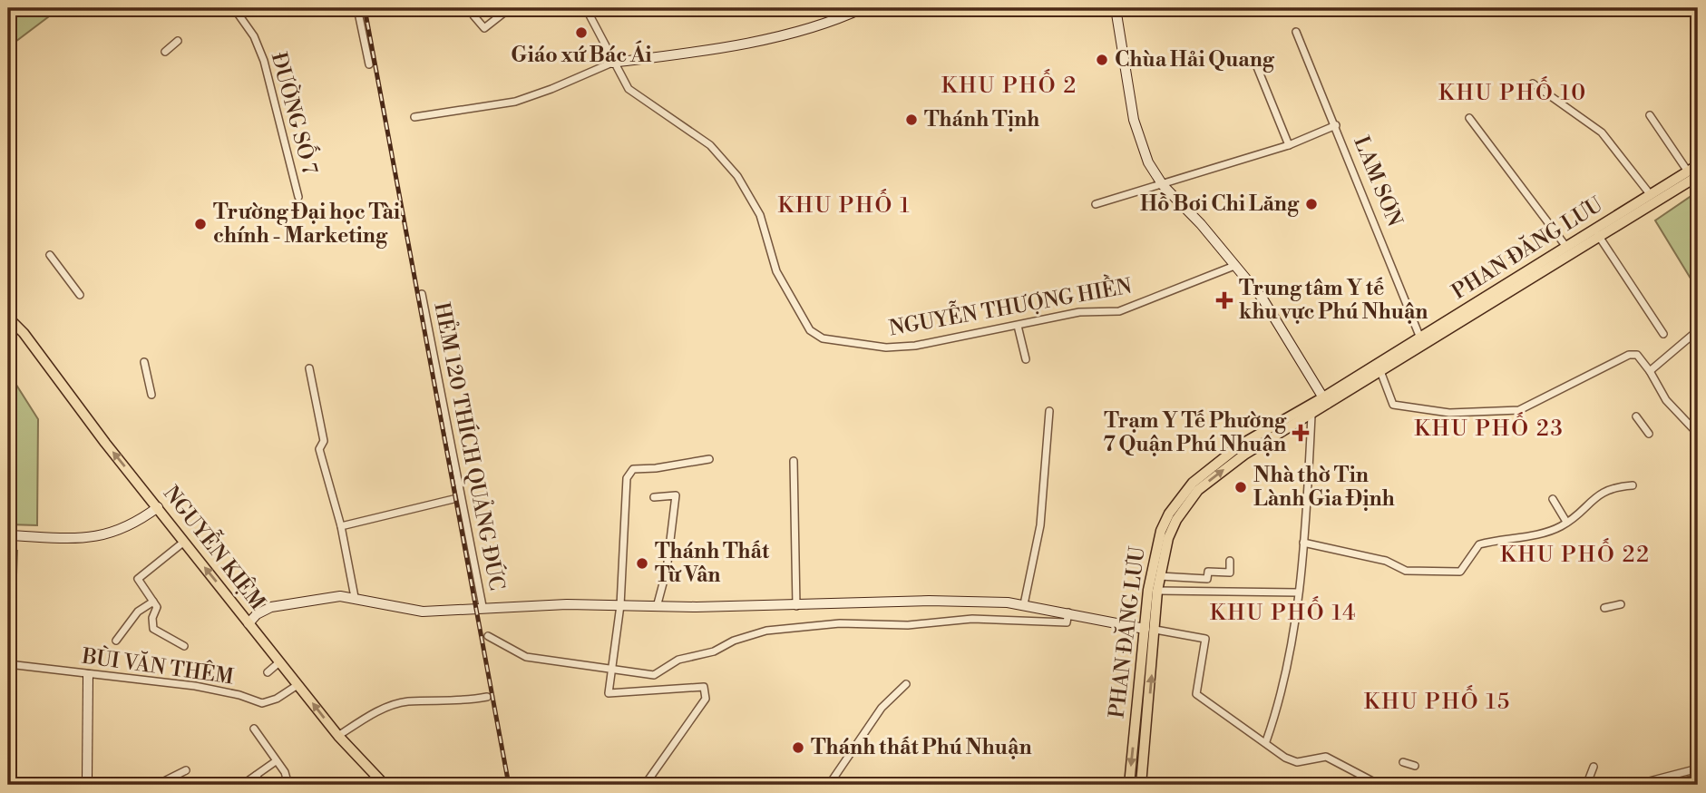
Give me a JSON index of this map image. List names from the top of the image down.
{
  "streets": {
    "main road": ["PHAN ĐĂNG LƯU", "NGUYỄN KIỆM"],
    "street": [
      "ĐƯỜNG SỐ 7",
      "LAM SƠN",
      "NGUYỄN THƯỢNG HIỀN",
      "HẺM 120 THÍCH QUẢNG ĐỨC",
      "BÙI VĂN THÊM"
    ]
  },
  "crossings": [
    ["LAM SƠN", "PHAN ĐĂNG LƯU"],
    ["NGUYỄN KIỆM", "BÙI VĂN THÊM"]
  ],
  "one_way": ["NGUYỄN KIỆM"],
  "districts": [
    "KHU PHỐ 2",
    "KHU PHỐ 10",
    "KHU PHỐ 1",
    "KHU PHỐ 23",
    "KHU PHỐ 22",
    "KHU PHỐ 14",
    "KHU PHỐ 15"
  ],
  "places": {
    "other": [
      "Giáo xứ Bác Ái",
      "Chùa Hải Quang",
      "Thánh Tịnh",
      "Hồ Bơi Chi Lăng",
      "Trường Đại học Tài chính - Marketing",
      "Nhà thờ Tin Lành Gia Định",
      "Thánh Thất Từ Vân",
      "Thánh thất Phú Nhuận"
    ],
    "health": ["Trung tâm Y tế khu vực Phú Nhuận", "Trạm Y Tế Phường 7 Quận Phú Nhuận"]
  }
}
